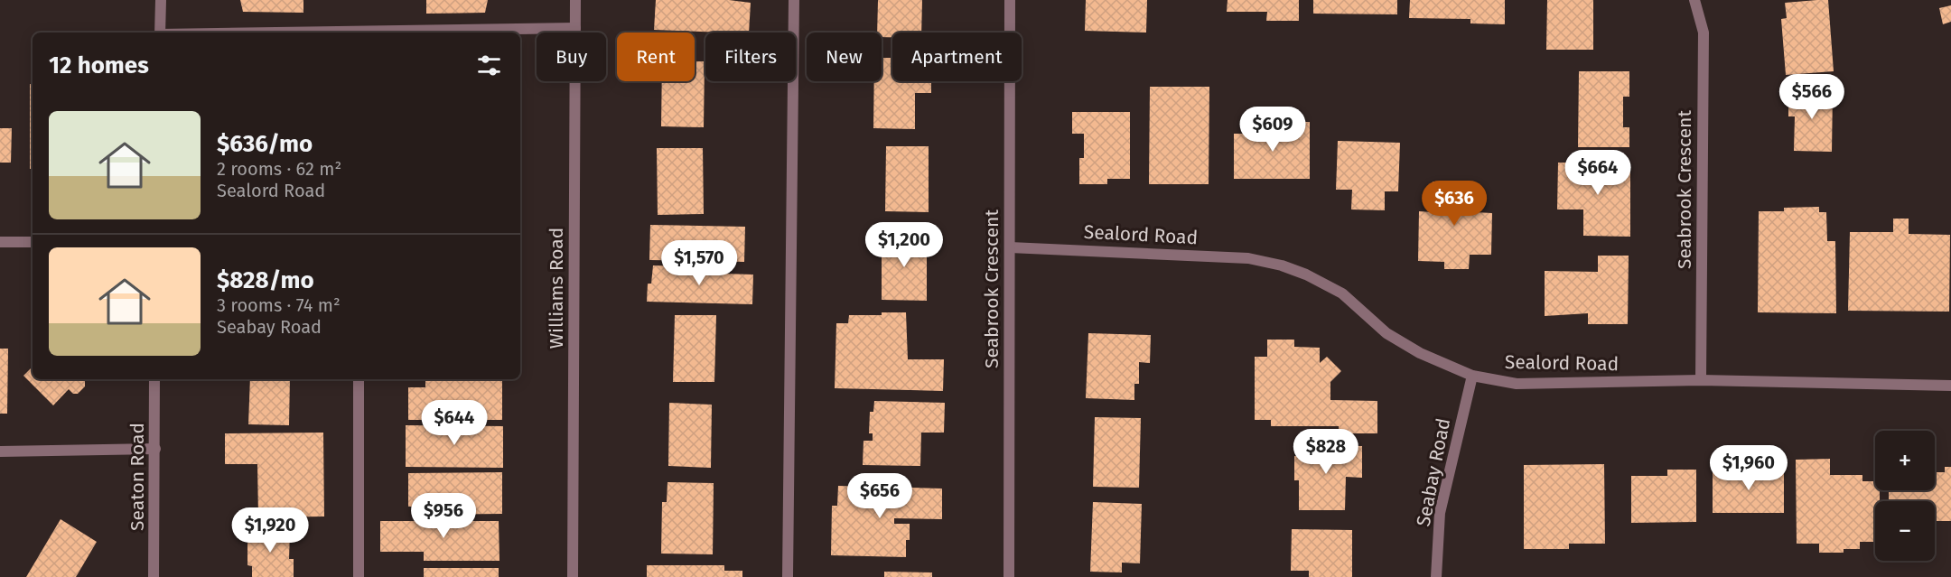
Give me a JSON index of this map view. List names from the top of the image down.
{
  "streets": {
    "street": [
      "Seabrook Crescent",
      "Sealord Road",
      "Williams Road",
      "Seabay Road",
      "Seaton Road"
    ]
  },
  "crossings": [
    ["Seabrook Crescent", "Sealord Road"],
    ["Sealord Road", "Seabay Road"]
  ],
  "page": {
    "chip": [
      "Buy",
      "Rent",
      "Filters",
      "New",
      "Apartment"
    ],
    "heading": "12 homes",
    "price": [
      "$566",
      "$609",
      "$664",
      "$636",
      "$1,200",
      "$1,570",
      "$644",
      "$828",
      "$1,960",
      "$656",
      "$956",
      "$1,920"
    ],
    "list": [
      {
        "name": "$636/mo",
        "note": "2 rooms · 62 m² · Sealord Road"
      },
      {
        "name": "$828/mo",
        "note": "3 rooms · 74 m² · Seabay Road"
      }
    ],
    "map_buttons": ["+", "−"]
  }
}
